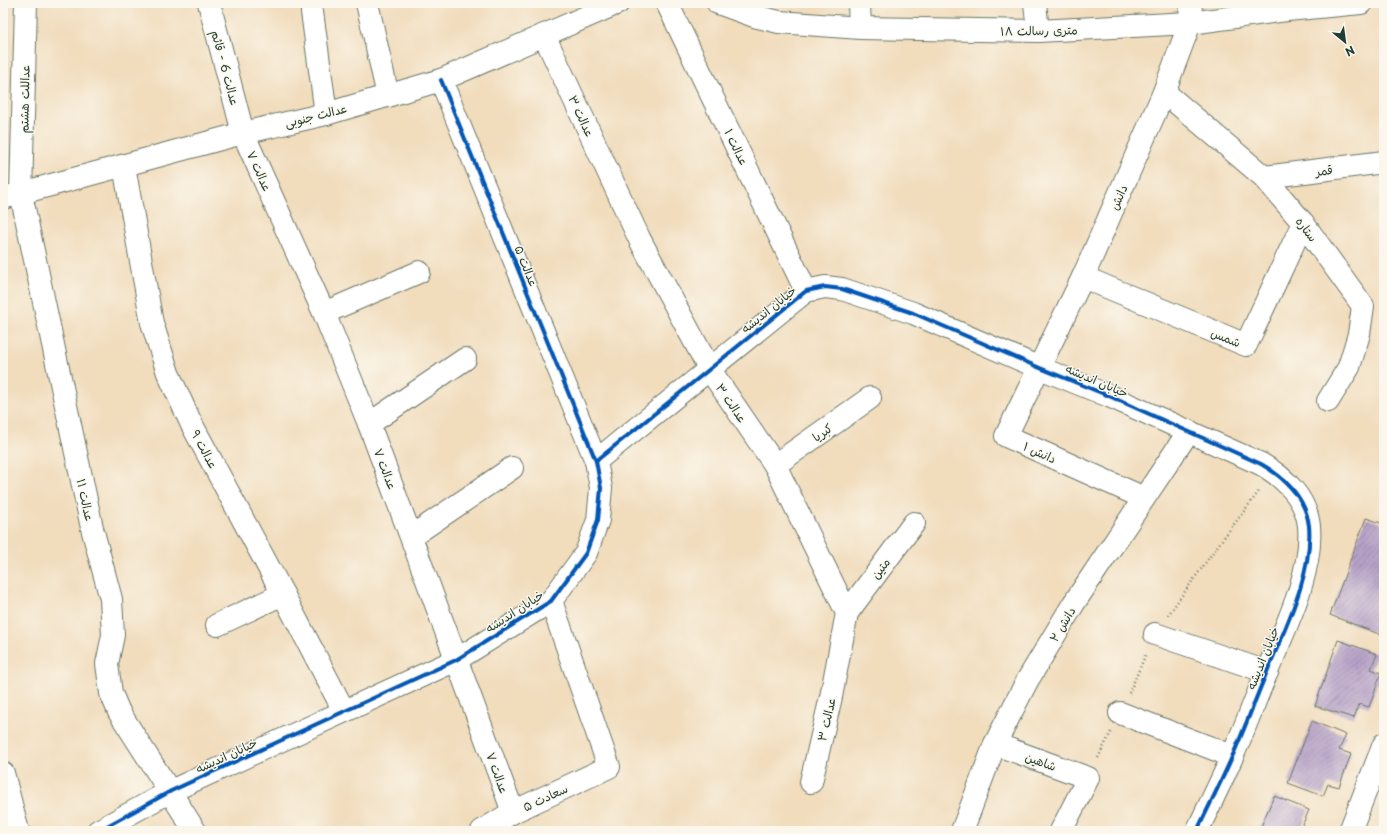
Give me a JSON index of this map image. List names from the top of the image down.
{
  "streets": {
    "street": [
      "۱۸ متری رسالت",
      "عدالت 6 - قائم",
      "عداللت هشتم",
      "عدالت جنوبی",
      "عدالت ۳",
      "عدالت ۱",
      "قمر",
      "عدالت ۷",
      "دانش",
      "ستاره",
      "عدالت ۵",
      "خیابان اندیشه",
      "شمس",
      "کبریا",
      "عدالت ۹",
      "دانش ۱",
      "عدالت ۱۱",
      "متین",
      "دانش ۲",
      "شاهین",
      "سعادت ۵"
    ]
  },
  "crossings": [
    ["۱۸ متری رسالت", "دانش"],
    ["عدالت 6 - قائم", "عدالت جنوبی"],
    ["عدالت 6 - قائم", "عدالت ۷"],
    ["عداللت هشتم", "عدالت جنوبی"],
    ["عداللت هشتم", "عدالت ۱۱"],
    ["عدالت جنوبی", "عدالت ۳"],
    ["عدالت جنوبی", "عدالت ۷"],
    ["عدالت جنوبی", "عدالت ۵"],
    ["عدالت جنوبی", "عدالت ۹"],
    ["عدالت جنوبی", "عدالت ۱۱"],
    ["عدالت ۳", "خیابان اندیشه"],
    ["عدالت ۳", "کبریا"],
    ["عدالت ۳", "متین"],
    ["عدالت ۱", "خیابان اندیشه"],
    ["قمر", "ستاره"],
    ["عدالت ۷", "خیابان اندیشه"],
    ["عدالت ۷", "سعادت ۵"],
    ["دانش", "ستاره"],
    ["دانش", "خیابان اندیشه"],
    ["دانش", "شمس"],
    ["دانش", "دانش ۱"],
    ["ستاره", "شمس"],
    ["عدالت ۵", "خیابان اندیشه"],
    ["خیابان اندیشه", "عدالت ۹"],
    ["خیابان اندیشه", "دانش ۱"],
    ["خیابان اندیشه", "عدالت ۱۱"],
    ["خیابان اندیشه", "دانش ۲"],
    ["خیابان اندیشه", "سعادت ۵"],
    ["دانش ۱", "دانش ۲"],
    ["دانش ۲", "شاهین"]
  ],
  "north": "bottom right"
}
